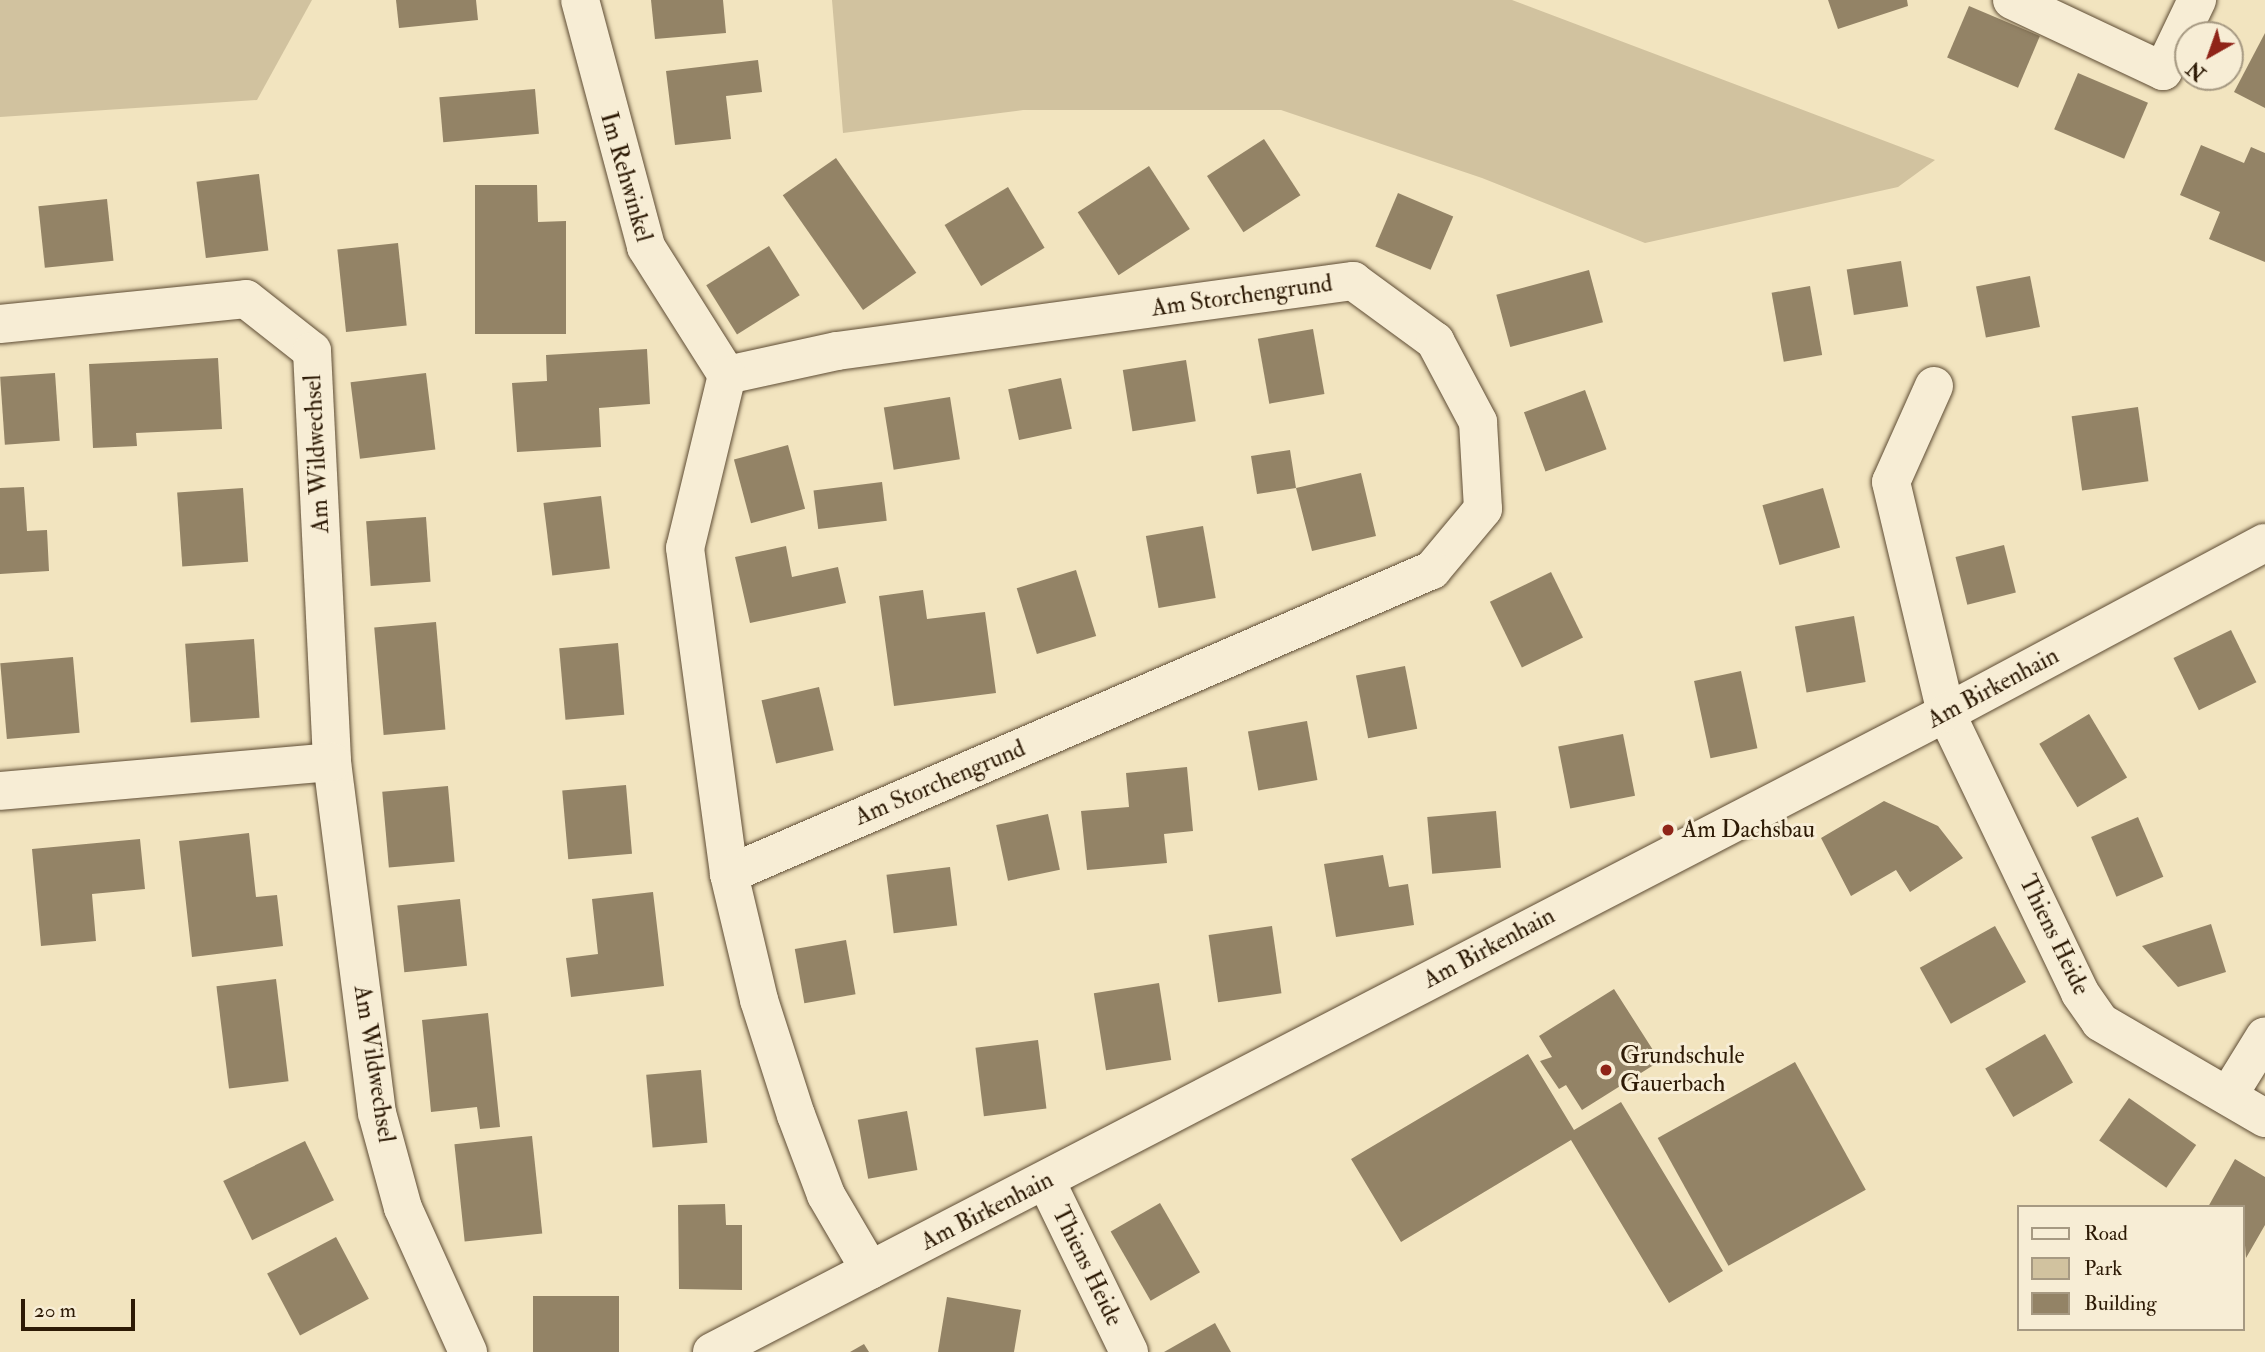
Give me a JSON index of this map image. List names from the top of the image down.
{
  "streets": {
    "street": [
      "Im Rehwinkel",
      "Am Storchengrund",
      "Am Wildwechsel",
      "Am Birkenhain",
      "Thiens Heide"
    ]
  },
  "crossings": [
    ["Im Rehwinkel", "Am Storchengrund"],
    ["Am Birkenhain", "Thiens Heide"]
  ],
  "places": ["Am Dachsbau", "Grundschule Gauerbach"],
  "legend": ["Road", "Park", "Building"],
  "scale_bar": "20 m",
  "north": "bottom left"
}
